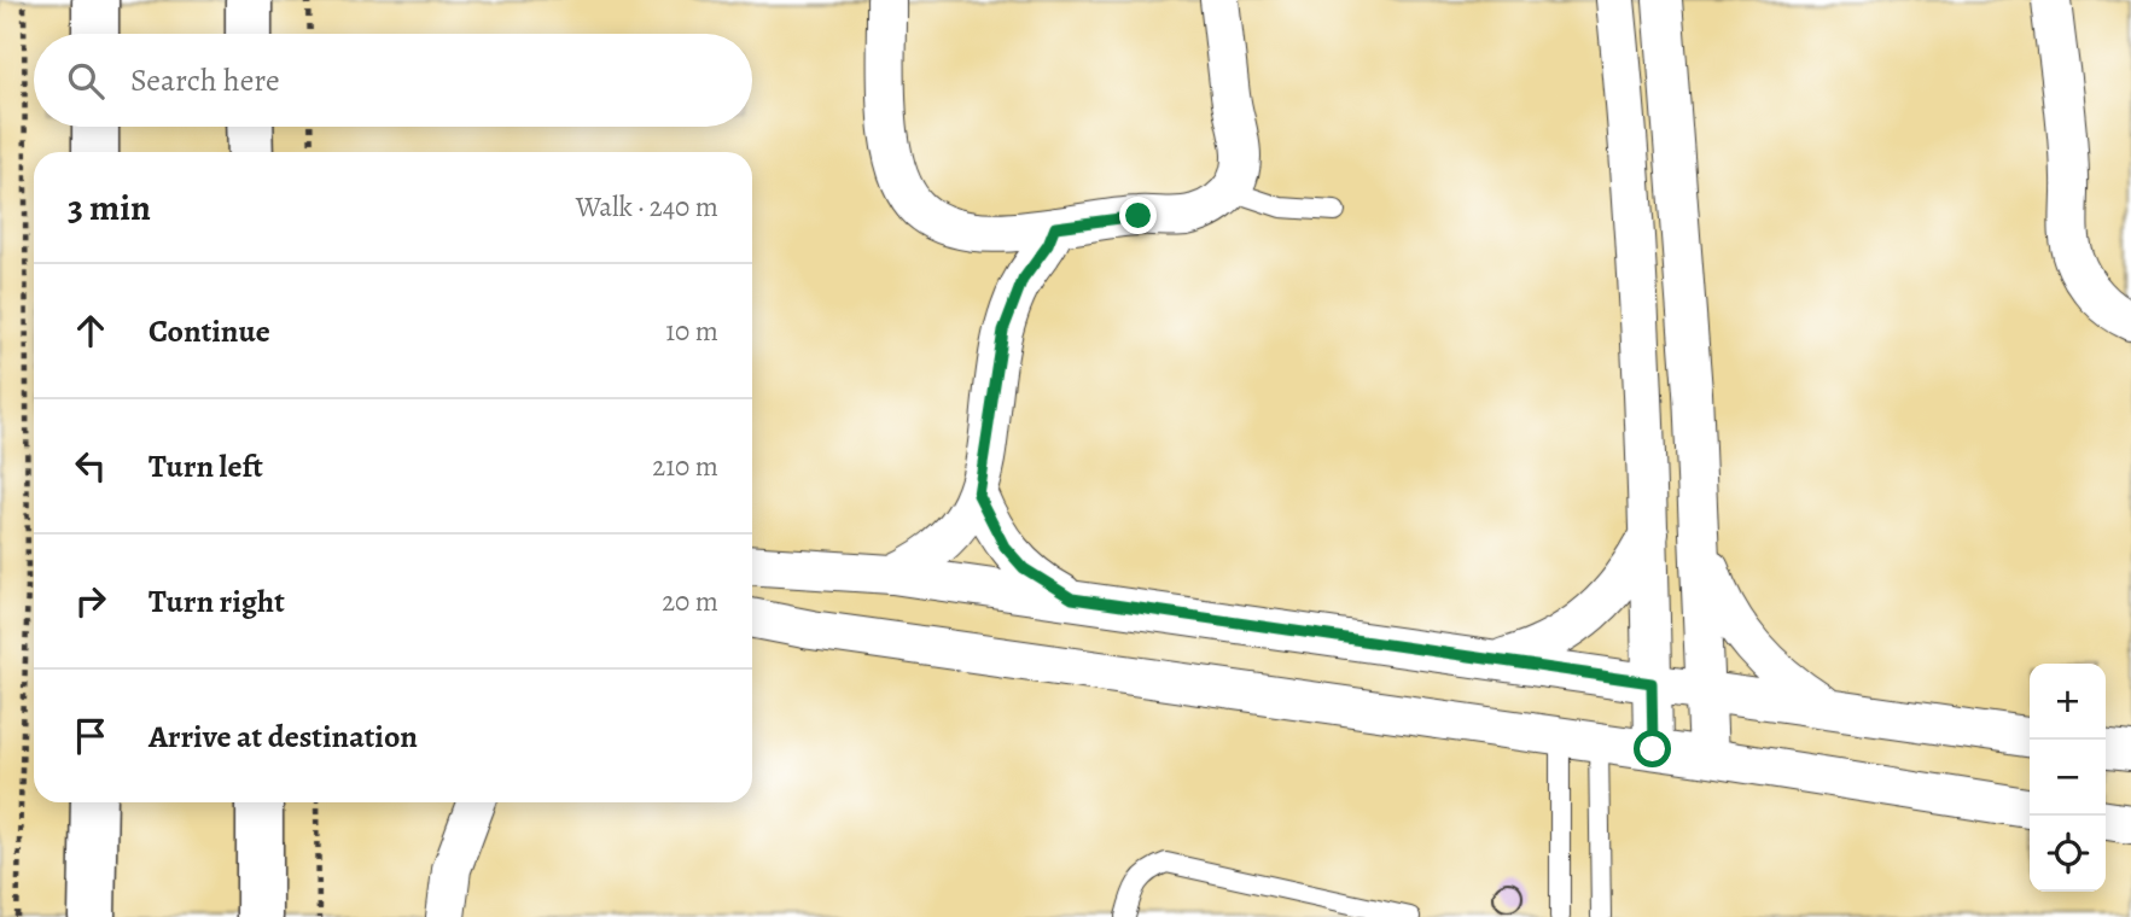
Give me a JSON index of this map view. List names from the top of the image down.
{
  "page": {
    "search": "Search here",
    "heading": ["3 min", "Walk · 240 m"],
    "list": [
      ["Continue", "10 m"],
      ["Turn left", "210 m"],
      ["Turn right", "20 m"],
      "Arrive at destination"
    ],
    "map_buttons": ["+", "−"]
  }
}
